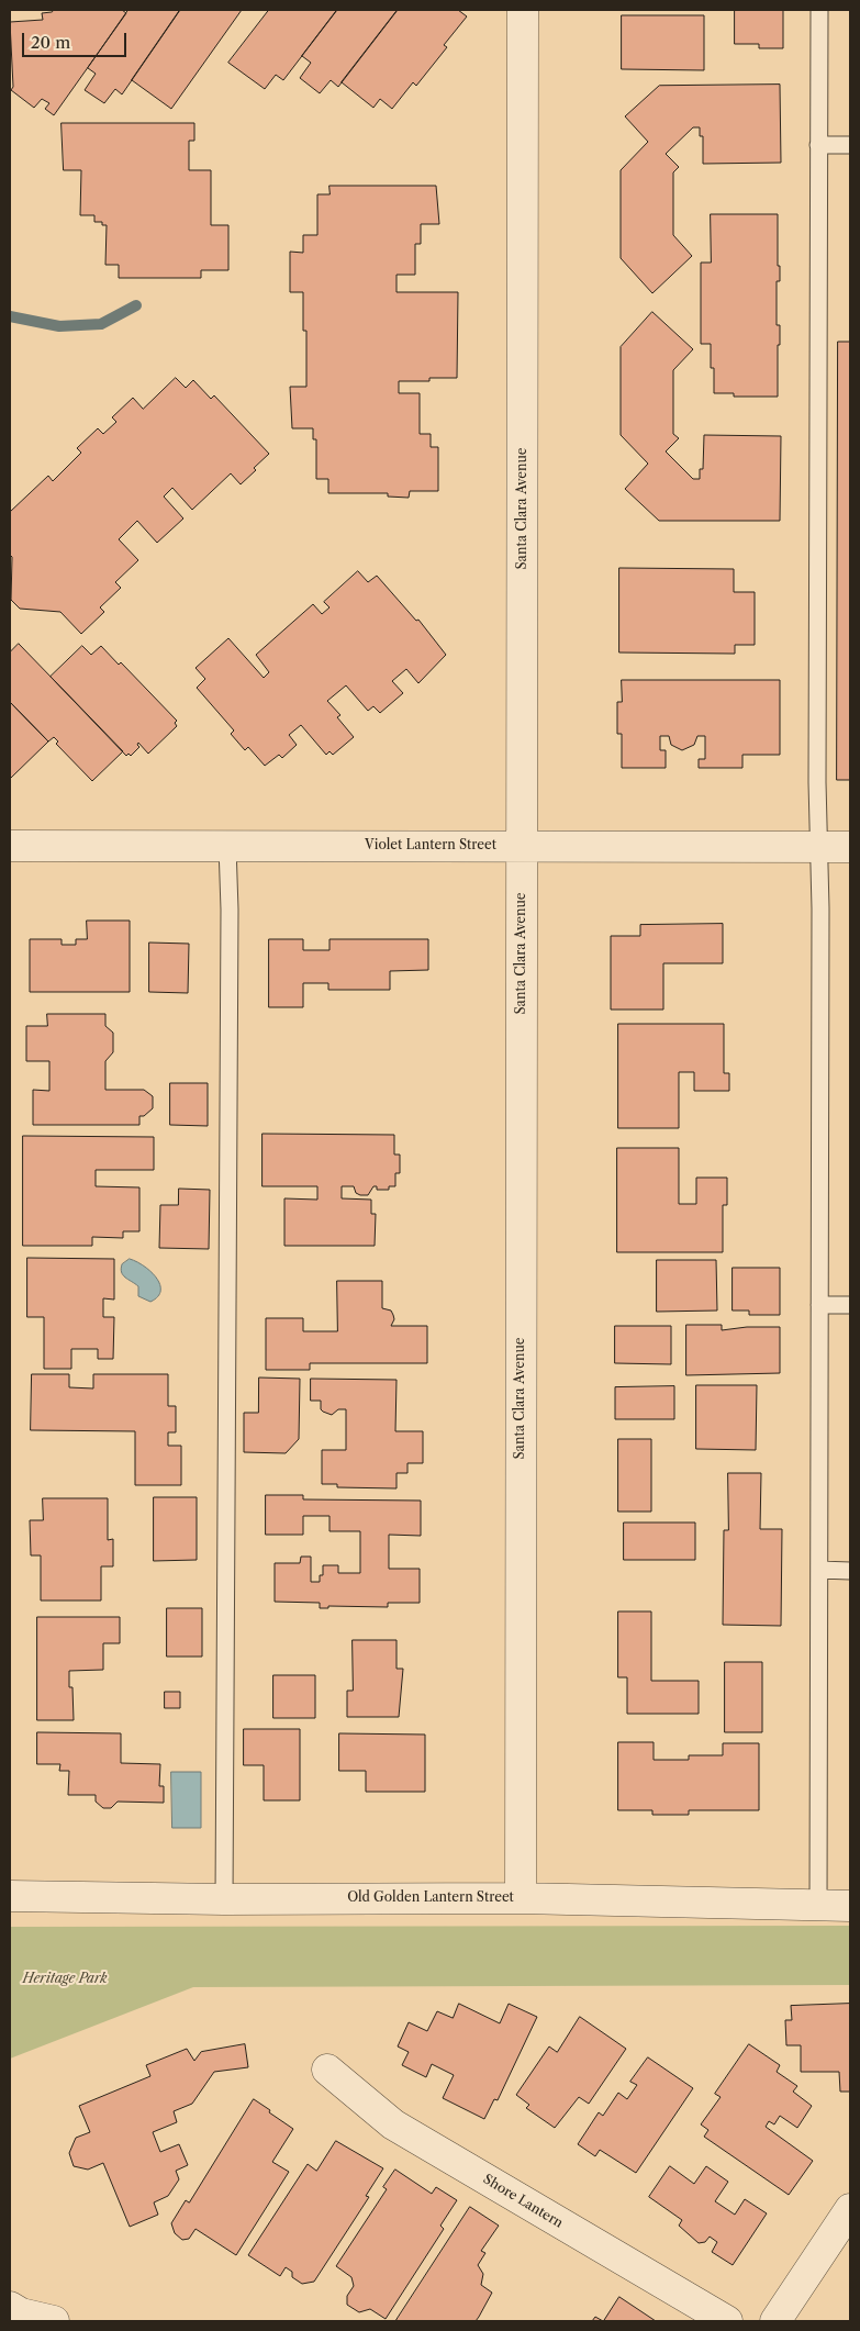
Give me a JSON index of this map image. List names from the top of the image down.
{
  "streets": {
    "street": [
      "Santa Clara Avenue",
      "Violet Lantern Street",
      "Old Golden Lantern Street",
      "Shore Lantern"
    ]
  },
  "crossings": [
    ["Santa Clara Avenue", "Violet Lantern Street"],
    ["Santa Clara Avenue", "Old Golden Lantern Street"]
  ],
  "parks": ["Heritage Park"],
  "scale_bar": "20 m"
}
